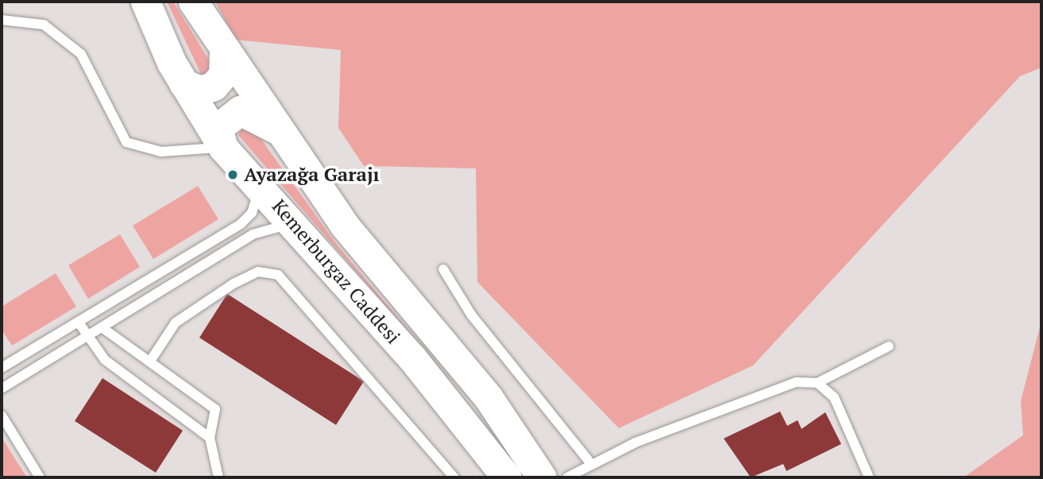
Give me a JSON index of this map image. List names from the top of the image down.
{
  "streets": {
    "main road": ["Kemerburgaz Caddesi"]
  },
  "places": ["Ayazağa Garajı"]
}
